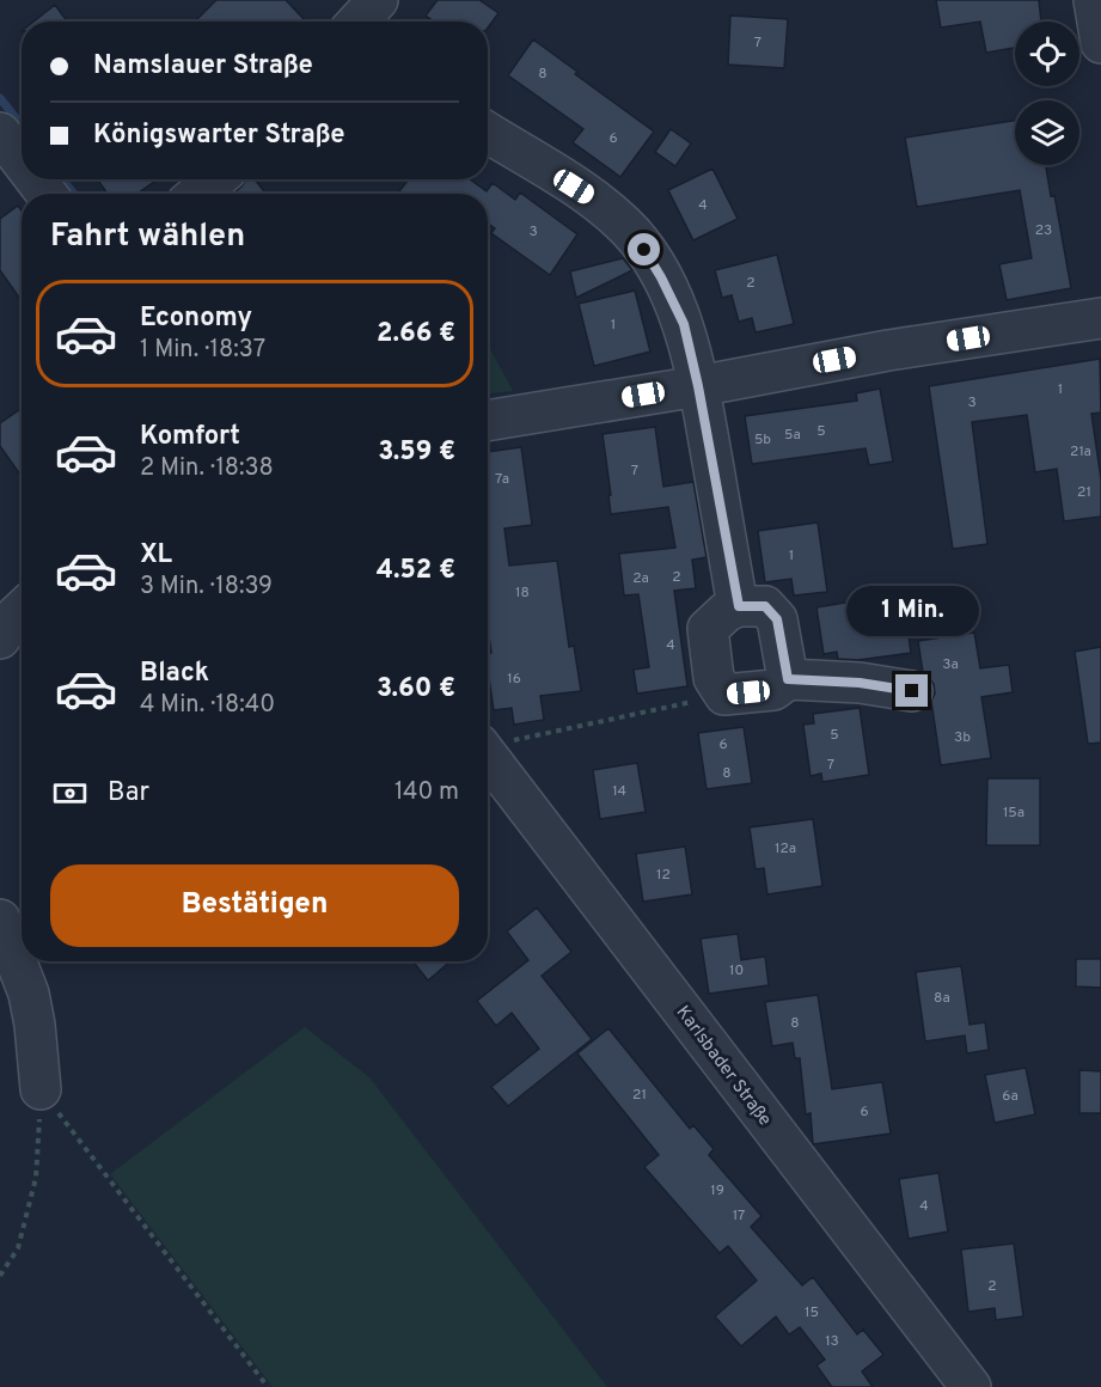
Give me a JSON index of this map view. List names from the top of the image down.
{
  "streets": {
    "street": ["Karlsbader Straße"]
  },
  "house_numbers": [
    "7",
    "8",
    "6",
    "4",
    "23",
    "3",
    "2",
    "1",
    "1",
    "3",
    "5",
    "5a",
    "5b",
    "21a",
    "7",
    "7a",
    "21",
    "1",
    "2",
    "2a",
    "18",
    "4",
    "3a",
    "16",
    "5",
    "3b",
    "6",
    "7",
    "8",
    "14",
    "15a",
    "12a",
    "12",
    "10",
    "8a",
    "8",
    "21",
    "6a",
    "6",
    "19",
    "4",
    "17",
    "2",
    "15",
    "13"
  ],
  "page": {
    "banner": ["Namslauer Straße", "Königswarter Straße"],
    "heading": "Fahrt wählen",
    "list": [
      {
        "name": "Economy",
        "note": "1 Min. · 18:37",
        "value": "2.66 €"
      },
      {
        "name": "Komfort",
        "note": "2 Min. · 18:38",
        "value": "3.59 €"
      },
      {
        "name": "XL",
        "note": "3 Min. · 18:39",
        "value": "4.52 €"
      },
      {
        "name": "Black",
        "note": "4 Min. · 18:40",
        "value": "3.60 €"
      }
    ],
    "bubble": "1 Min.",
    "pay": ["Bar", "140 m"],
    "buttons": "Bestätigen"
  }
}
